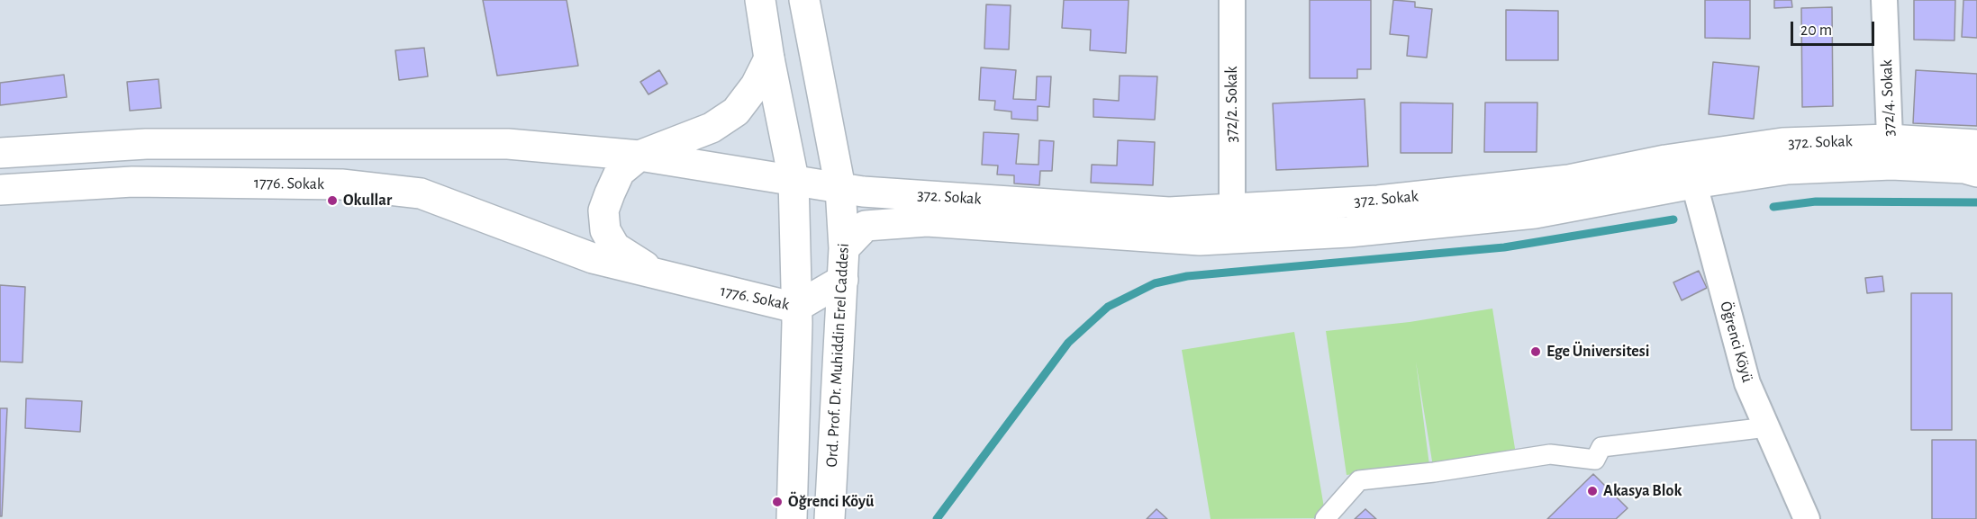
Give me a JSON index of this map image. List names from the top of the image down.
{
  "streets": {
    "main road": ["372. Sokak", "1776. Sokak", "Ord. Prof. Dr. Muhiddin Erel Caddesi"],
    "street": ["372/4. Sokak", "372/2. Sokak", "Öğrenci Köyü"]
  },
  "crossings": [
    ["372/4. Sokak", "372. Sokak"],
    ["372/2. Sokak", "372. Sokak"],
    ["372. Sokak", "1776. Sokak"],
    ["372. Sokak", "Öğrenci Köyü"],
    ["372. Sokak", "Ord. Prof. Dr. Muhiddin Erel Caddesi"],
    ["1776. Sokak", "Ord. Prof. Dr. Muhiddin Erel Caddesi"]
  ],
  "places": [
    "Okullar",
    "Ege Üniversitesi",
    "Akasya Blok",
    "Öğrenci Köyü"
  ],
  "scale_bar": "20 m"
}
